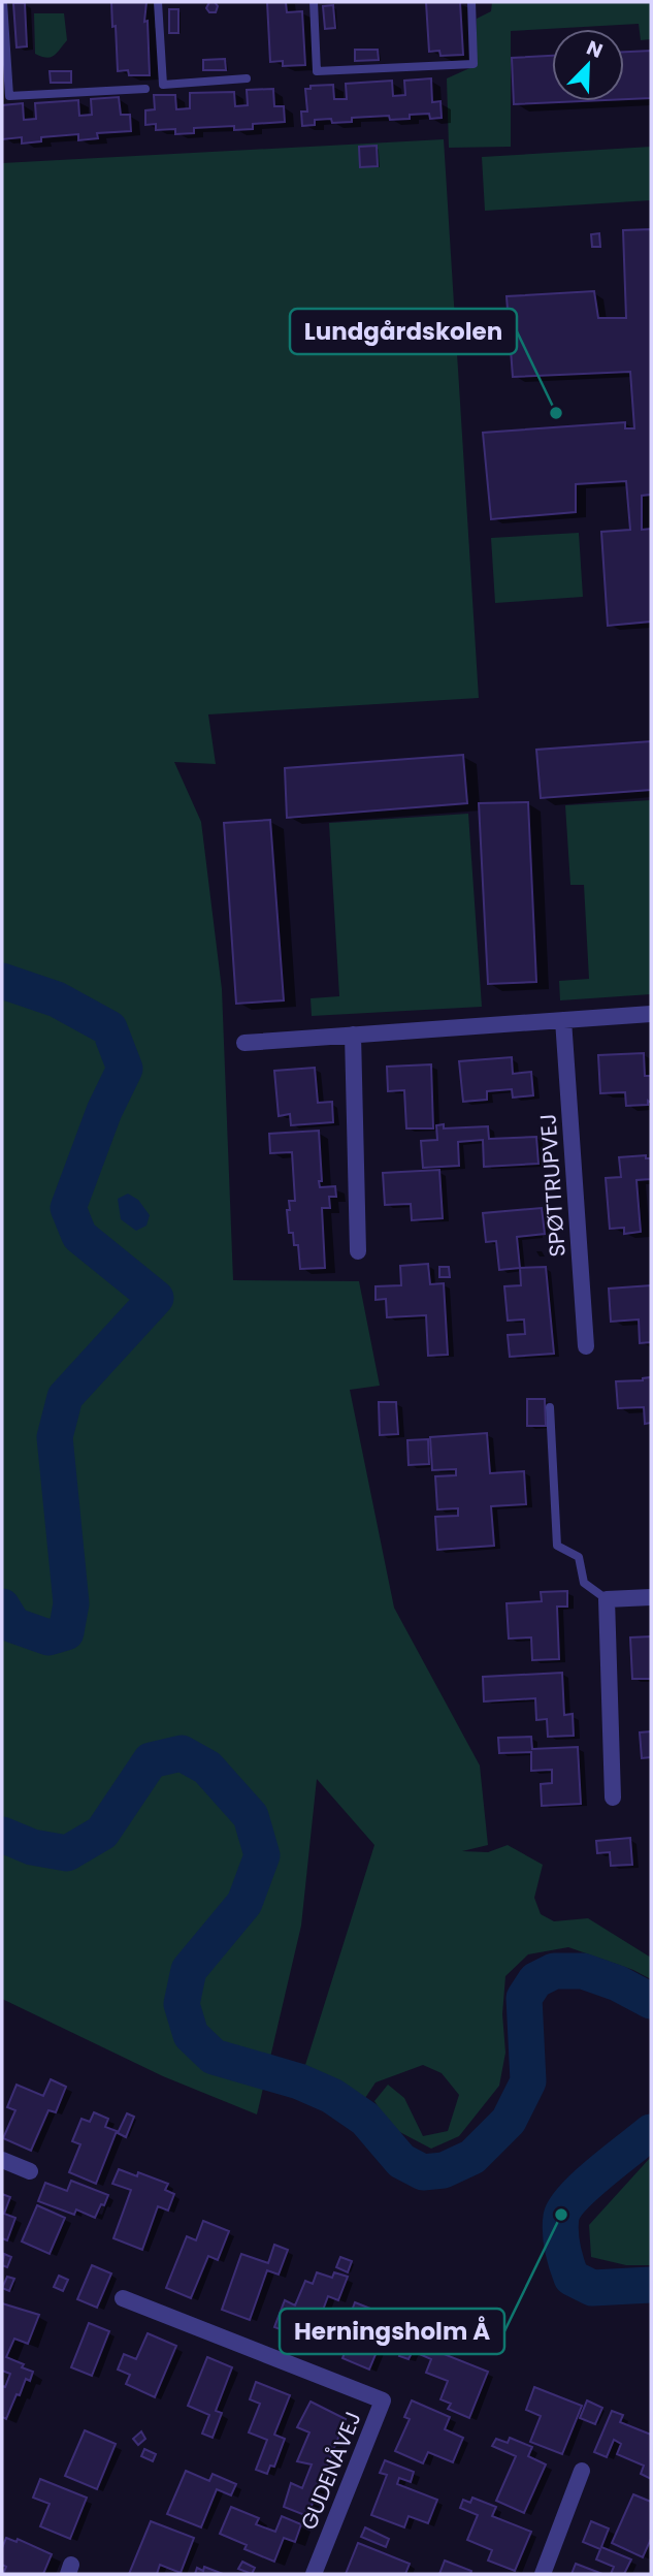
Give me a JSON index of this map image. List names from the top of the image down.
{
  "streets": {
    "street": ["SPØTTRUPVEJ", "GUDENÅVEJ"]
  },
  "places": ["Lundgårdskolen", "Herningsholm Å"],
  "north": "top right"
}
